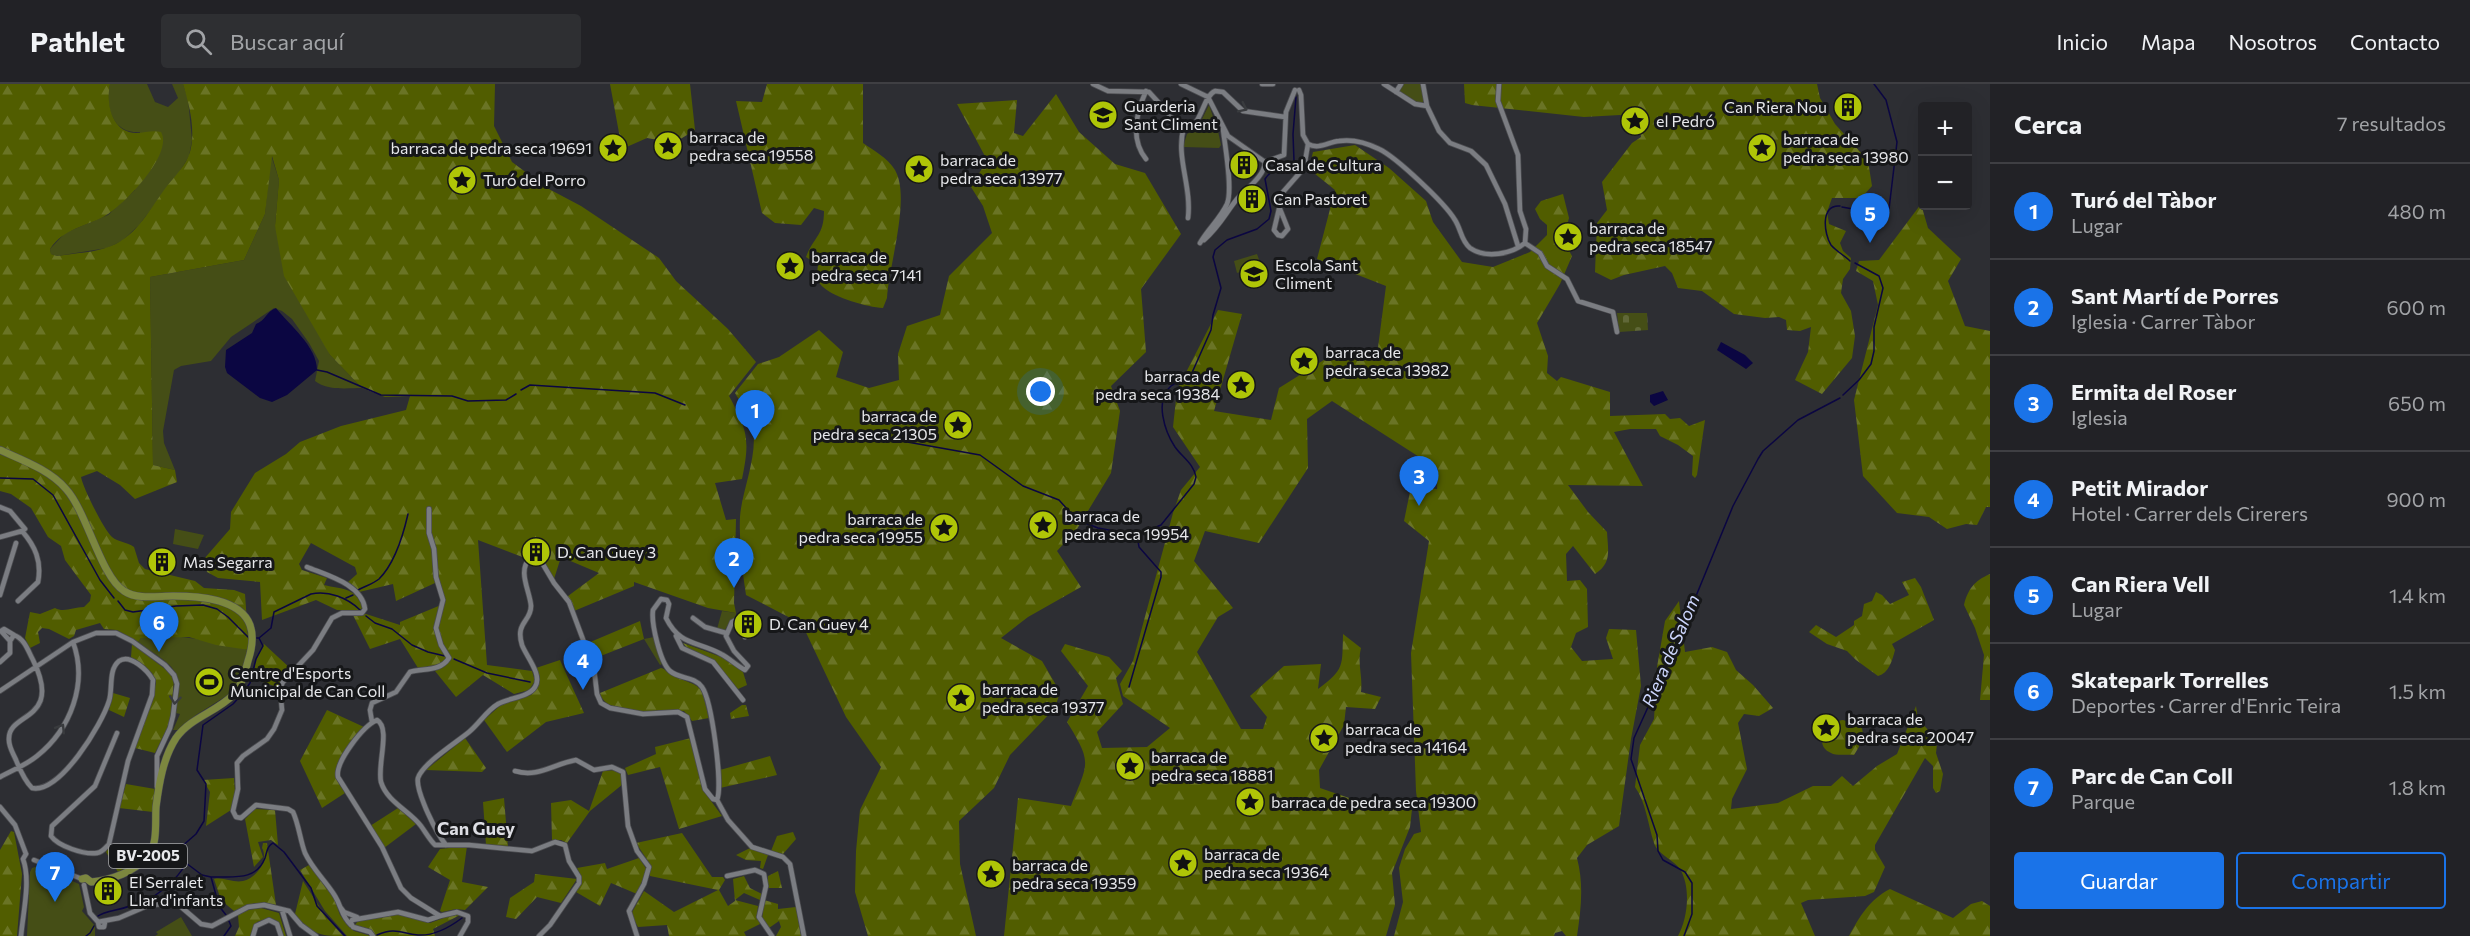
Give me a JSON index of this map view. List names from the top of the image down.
{
  "streets": {
    "main road": ["BV-2005"]
  },
  "districts": ["Can Guey"],
  "water": ["Riera de Salom"],
  "places": {
    "building": [
      "Can Riera Nou",
      "Casal de Cultura",
      "Can Pastoret",
      "D. Can Guey 3",
      "Mas Segarra",
      "D. Can Guey 4",
      "El Serralet Llar d'infants"
    ],
    "school or university": ["Guarderia Sant Climent", "Escola Sant Climent"],
    "place": [
      "el Pedró",
      "barraca de pedra seca 19558",
      "barraca de pedra seca 19691",
      "barraca de pedra seca 13980",
      "barraca de pedra seca 13977",
      "Turó del Porro",
      "barraca de pedra seca 18547",
      "barraca de pedra seca 7141",
      "barraca de pedra seca 13982",
      "barraca de pedra seca 19384",
      "barraca de pedra seca 21305",
      "barraca de pedra seca 19954",
      "barraca de pedra seca 19955",
      "barraca de pedra seca 19377",
      "barraca de pedra seca 20047",
      "barraca de pedra seca 14164",
      "barraca de pedra seca 18881",
      "barraca de pedra seca 19300",
      "barraca de pedra seca 19364",
      "barraca de pedra seca 19359"
    ],
    "sports": ["Centre d'Esports Municipal de Can Coll"]
  },
  "page": {
    "header": "Pathlet",
    "search": "Buscar aquí",
    "nav": [
      "Inicio",
      "Mapa",
      "Nosotros",
      "Contacto"
    ],
    "heading": ["Cerca", "7 resultados"],
    "map_buttons": ["+", "−"],
    "list": [
      {
        "mark": "1",
        "name": "Turó del Tàbor",
        "note": "Lugar",
        "value": "480 m"
      },
      {
        "mark": "2",
        "name": "Sant Martí de Porres",
        "note": "Iglesia · Carrer Tàbor",
        "value": "600 m"
      },
      {
        "mark": "3",
        "name": "Ermita del Roser",
        "note": "Iglesia",
        "value": "650 m"
      },
      {
        "mark": "4",
        "name": "Petit Mirador",
        "note": "Hotel · Carrer dels Cirerers",
        "value": "900 m"
      },
      {
        "mark": "5",
        "name": "Can Riera Vell",
        "note": "Lugar",
        "value": "1.4 km"
      },
      {
        "mark": "6",
        "name": "Skatepark Torrelles",
        "note": "Deportes · Carrer d'Enric Teira",
        "value": "1.5 km"
      },
      {
        "mark": "7",
        "name": "Parc de Can Coll",
        "note": "Parque",
        "value": "1.8 km"
      }
    ],
    "pins": [
      "5",
      "1",
      "3",
      "2",
      "6",
      "4",
      "7"
    ],
    "buttons": ["Guardar", "Compartir"]
  }
}
